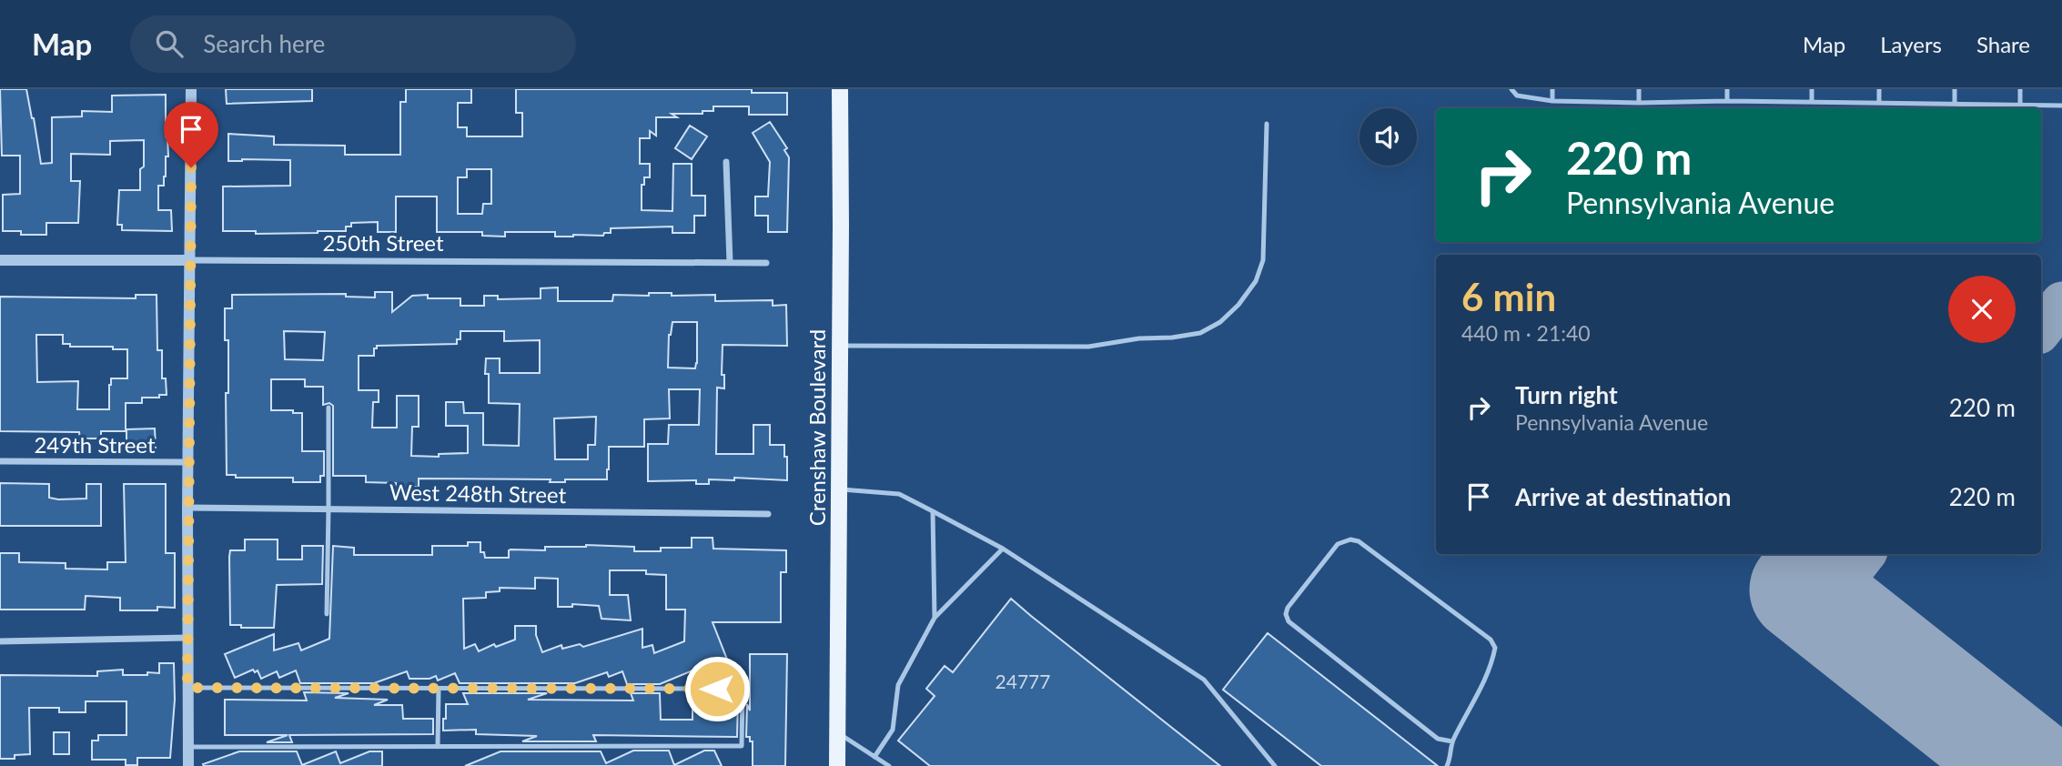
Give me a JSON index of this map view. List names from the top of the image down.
{
  "streets": {
    "main road": ["Crenshaw Boulevard"],
    "street": ["250th Street", "249th Street", "West 248th Street"]
  },
  "house_numbers": ["24777"],
  "page": {
    "header": "Map",
    "search": "Search here",
    "nav": ["Map", "Layers", "Share"],
    "turn": ["220 m", "Pennsylvania Avenue"],
    "heading": ["6 min", "440 m · 21:40"],
    "list": [
      {
        "name": "Turn right",
        "note": "Pennsylvania Avenue",
        "value": "220 m"
      },
      {
        "name": "Arrive at destination",
        "value": "220 m"
      }
    ]
  }
}
